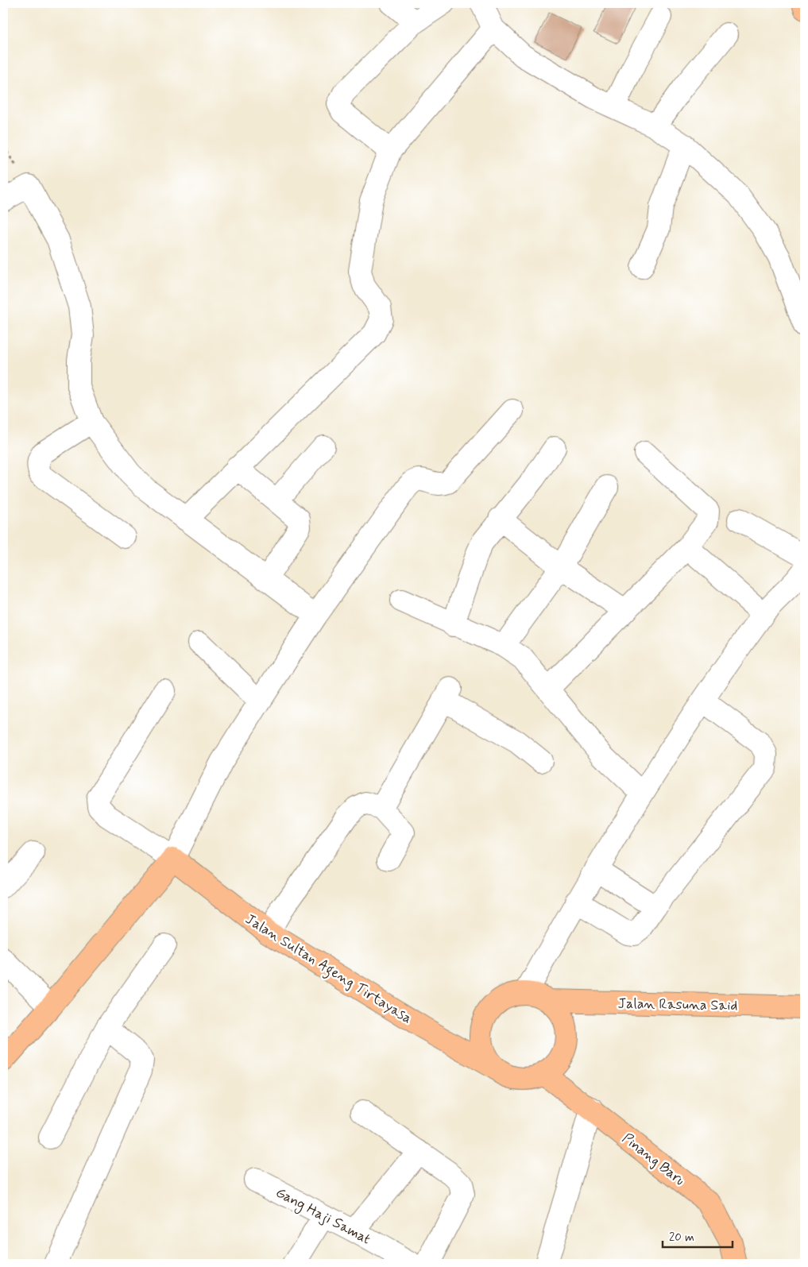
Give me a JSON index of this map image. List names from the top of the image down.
{
  "streets": {
    "main road": ["Jalan Sultan Ageng Tirtayasa", "Jalan Rasuna Said", "Pinang Baru"],
    "street": ["Gang Haji Samat"]
  },
  "crossings": [
    ["Jalan Sultan Ageng Tirtayasa", "Jalan Rasuna Said"],
    ["Jalan Sultan Ageng Tirtayasa", "Pinang Baru"],
    ["Jalan Rasuna Said", "Pinang Baru"]
  ],
  "scale_bar": "20 m"
}
